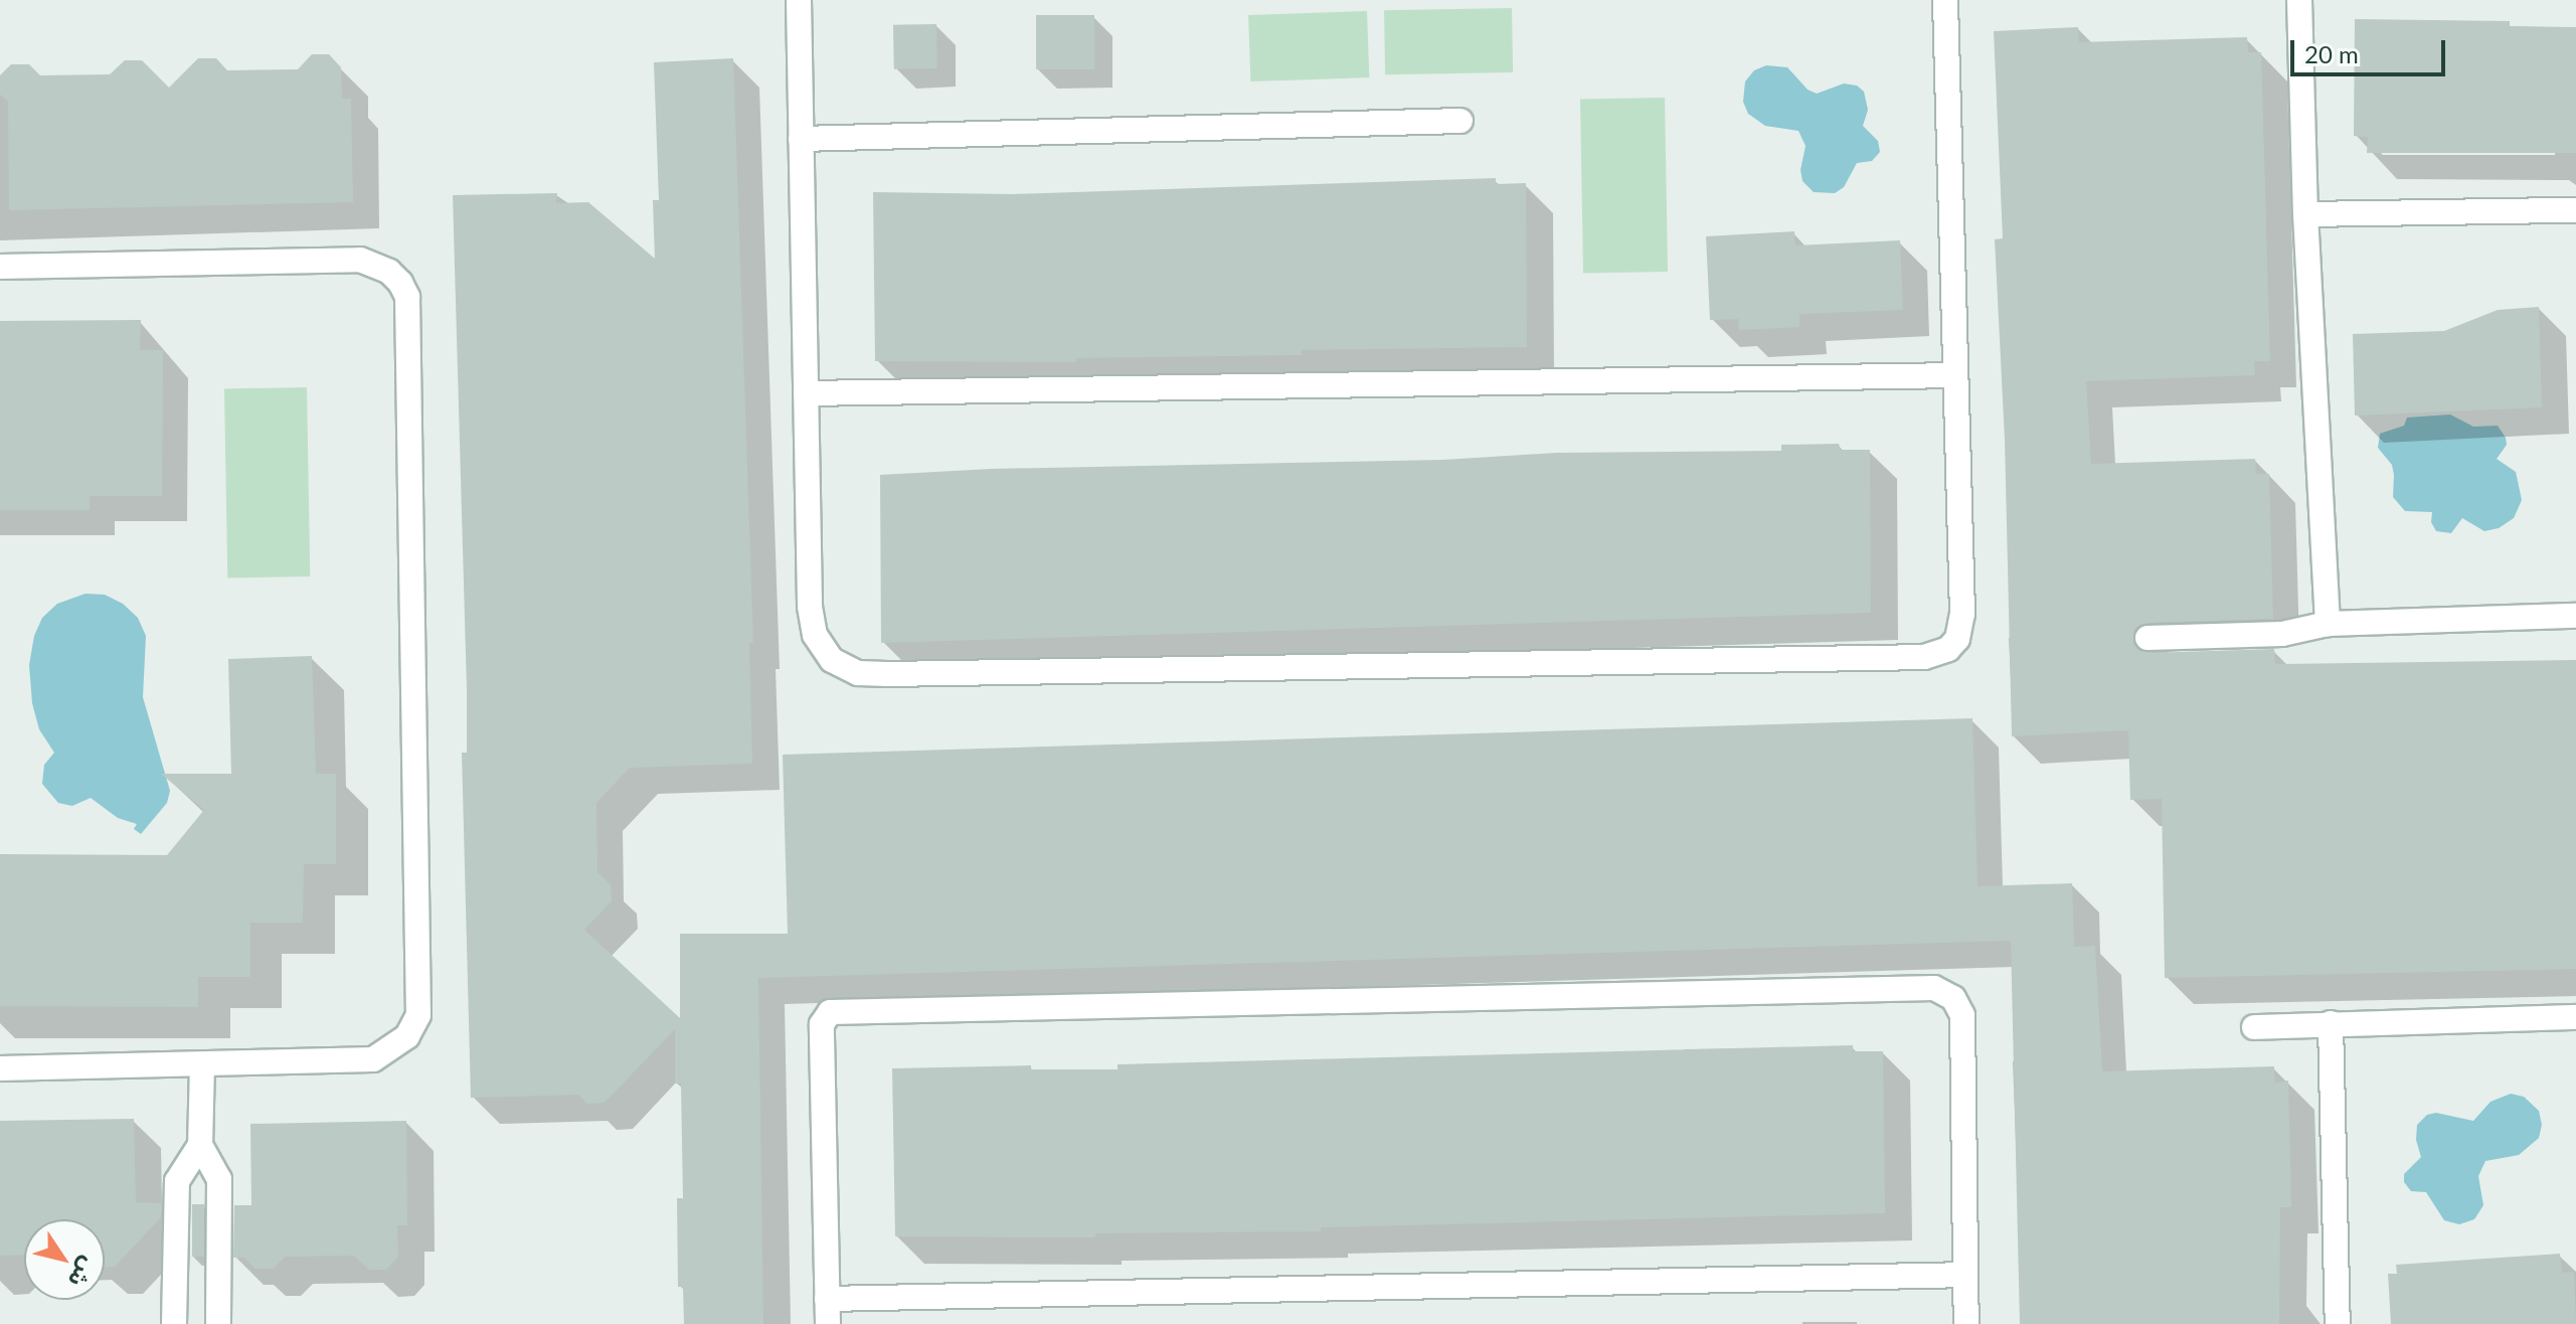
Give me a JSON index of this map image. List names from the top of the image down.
{
  "scale_bar": "20 m",
  "north": "bottom right"
}
